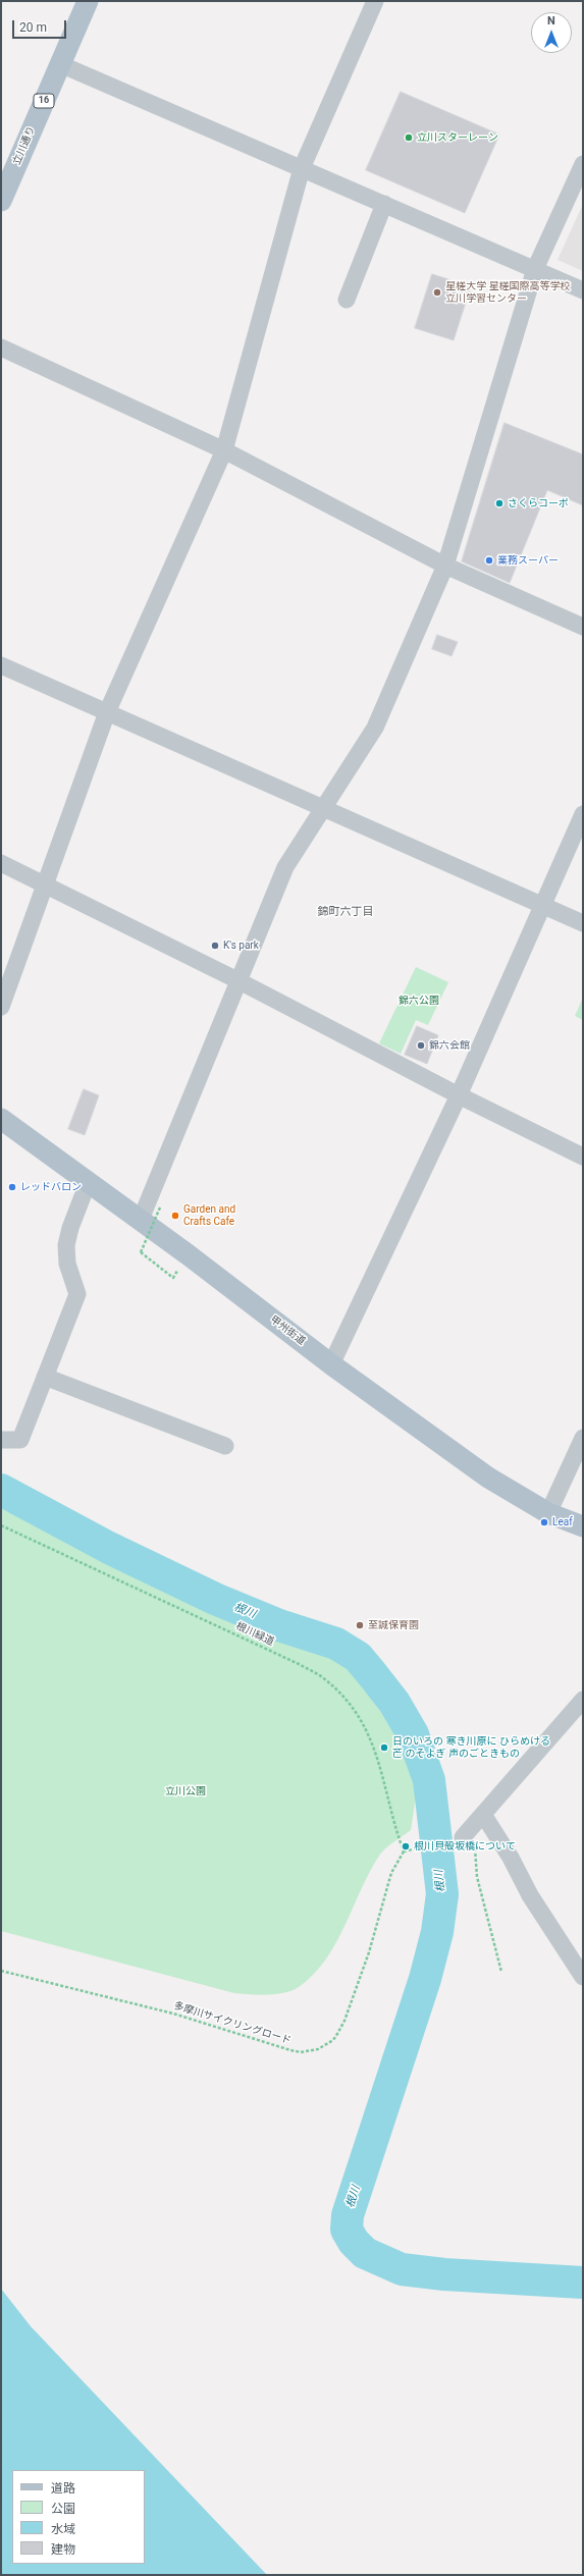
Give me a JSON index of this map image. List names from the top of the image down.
{
  "streets": {
    "main road": ["16", "立川通り", "甲州街道"],
    "path": ["根川緑道", "多摩川サイクリングロード"]
  },
  "crossings": [
    ["根川緑道", "多摩川サイクリングロード"]
  ],
  "districts": ["錦町六丁目"],
  "water": ["根川"],
  "parks": ["錦六公園", "立川公園"],
  "places": [
    "立川スターレーン",
    "星槎大学 星槎国際高等学校 立川学習センター",
    "さくらコーポ",
    "業務スーパー",
    "K's park",
    "錦六会館",
    "レッドバロン",
    "Garden and Crafts Cafe",
    "Leaf",
    "至誠保育園",
    "日のいろの 寒き川原に ひらめける 芒 のそよぎ 声のごときもの",
    "根川貝殻坂橋について"
  ],
  "legend": [
    "道路",
    "公園",
    "水域",
    "建物"
  ],
  "scale_bar": "20 m",
  "north": "top"
}
